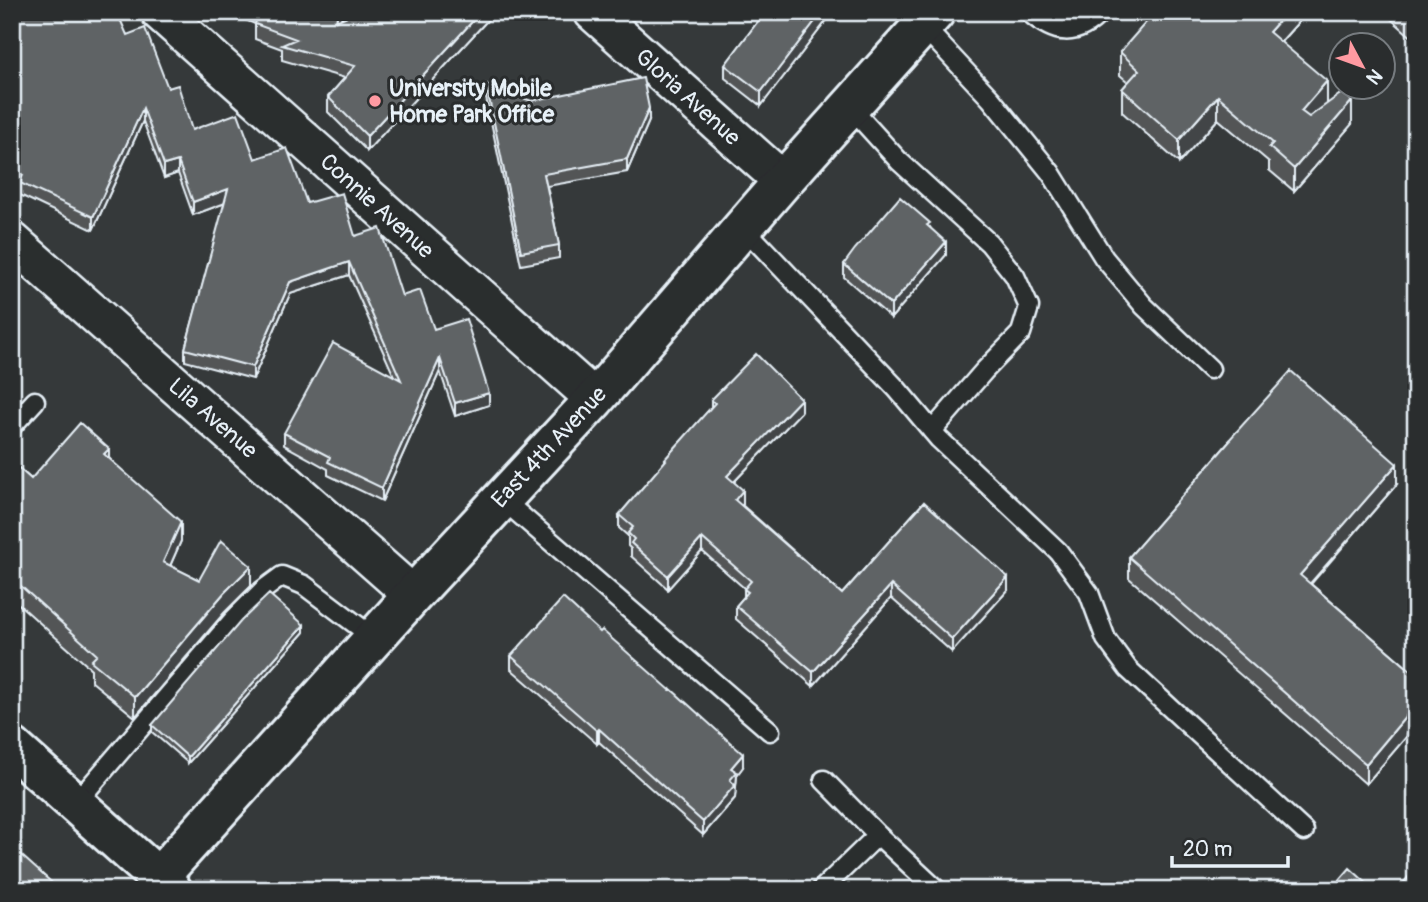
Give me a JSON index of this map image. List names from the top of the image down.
{
  "streets": {
    "street": [
      "Gloria Avenue",
      "Connie Avenue",
      "Lila Avenue",
      "East 4th Avenue"
    ]
  },
  "crossings": [
    ["Gloria Avenue", "East 4th Avenue"],
    ["Connie Avenue", "East 4th Avenue"],
    ["Lila Avenue", "East 4th Avenue"]
  ],
  "places": ["University Mobile Home Park Office"],
  "scale_bar": "20 m",
  "north": "bottom right"
}
